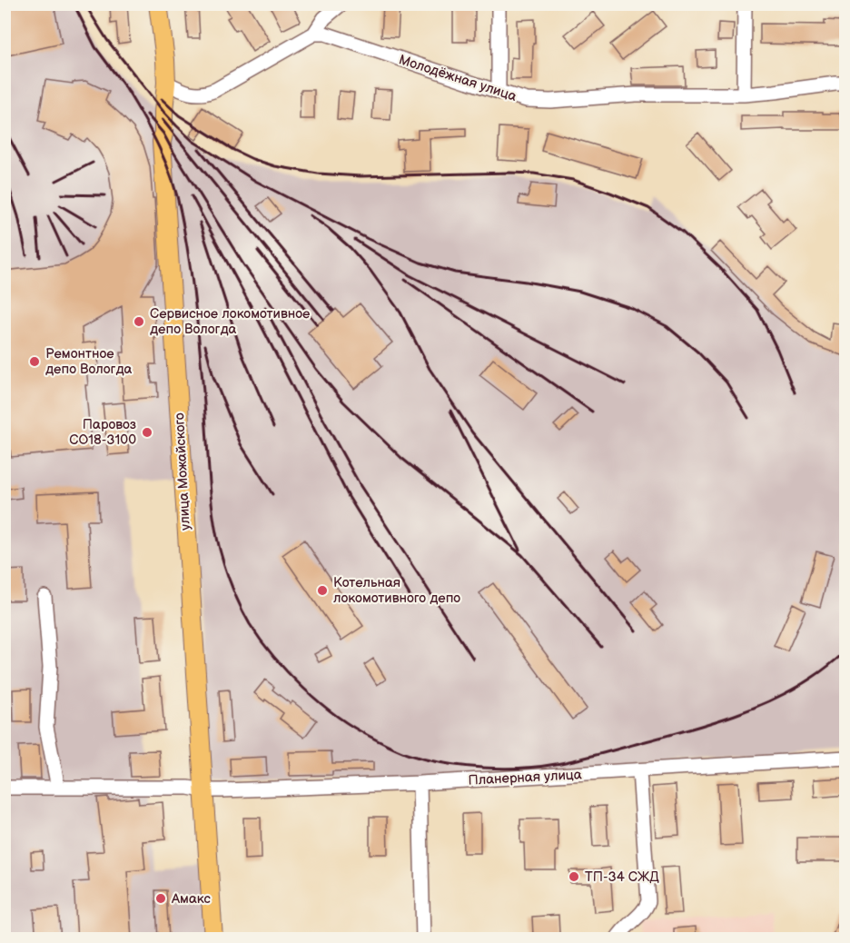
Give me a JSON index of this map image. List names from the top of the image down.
{
  "streets": {
    "main road": ["улица Можайского"],
    "street": ["Молодёжная улица", "Планерная улица"]
  },
  "crossings": [
    ["улица Можайского", "Планерная улица"]
  ],
  "places": [
    "Сервисное локомотивное депо Вологда",
    "Ремонтное депо Вологда",
    "Паровоз СО18-3100",
    "Котельная локомотивного депо",
    "ТП-34 СЖД",
    "Амакс"
  ]
}
